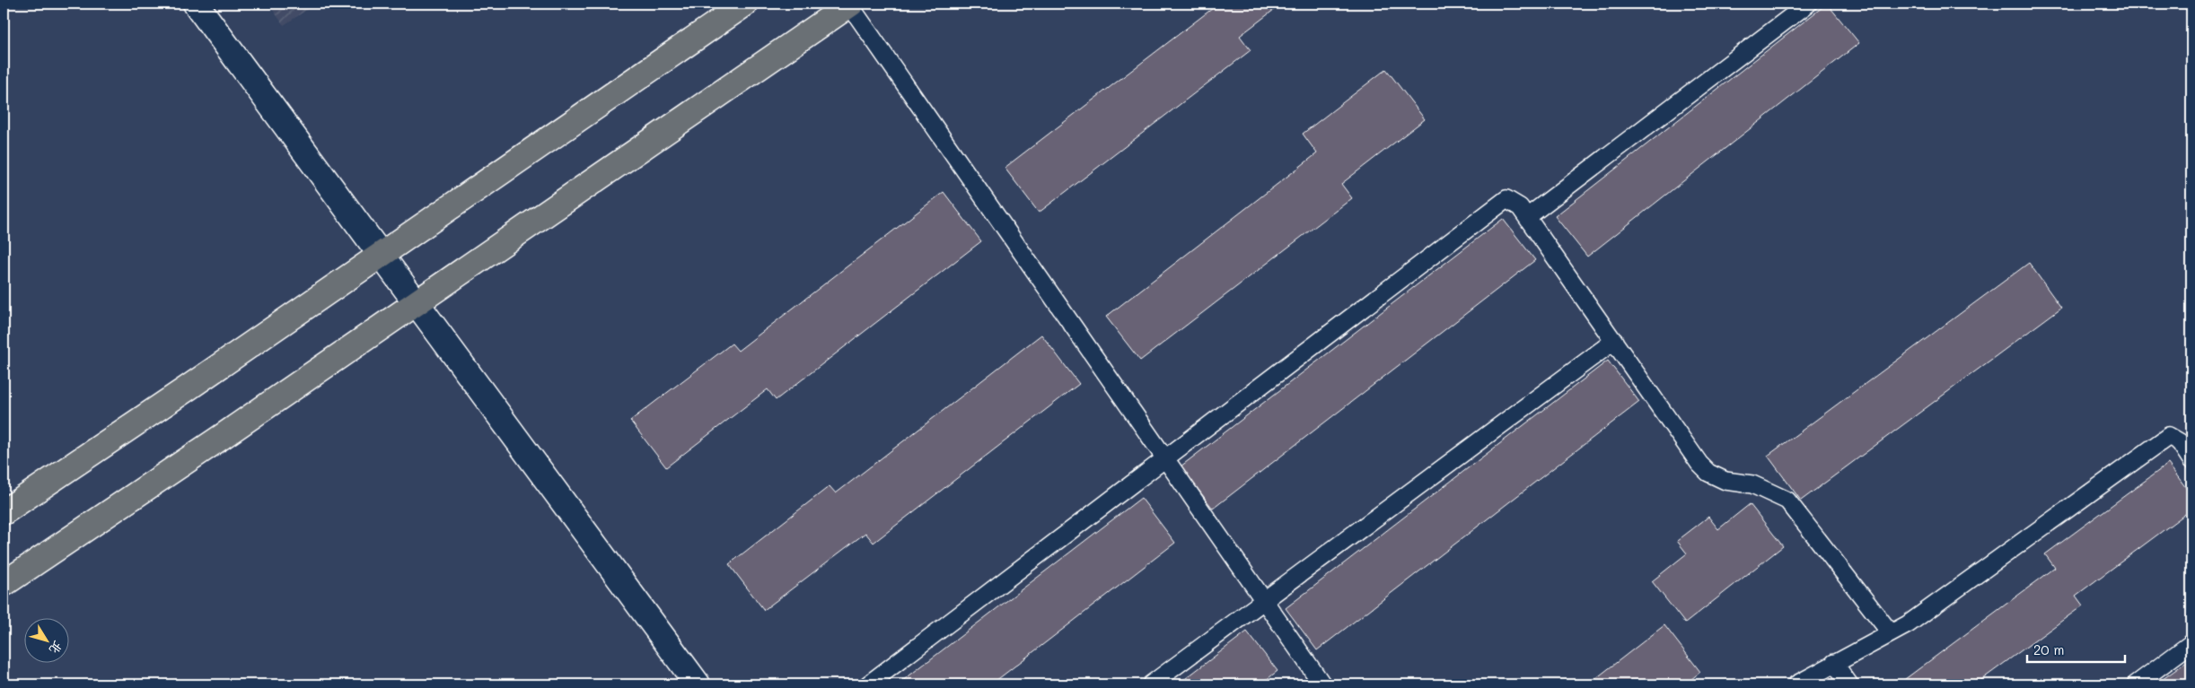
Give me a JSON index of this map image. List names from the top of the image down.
{
  "scale_bar": "20 m",
  "north": "bottom right"
}
